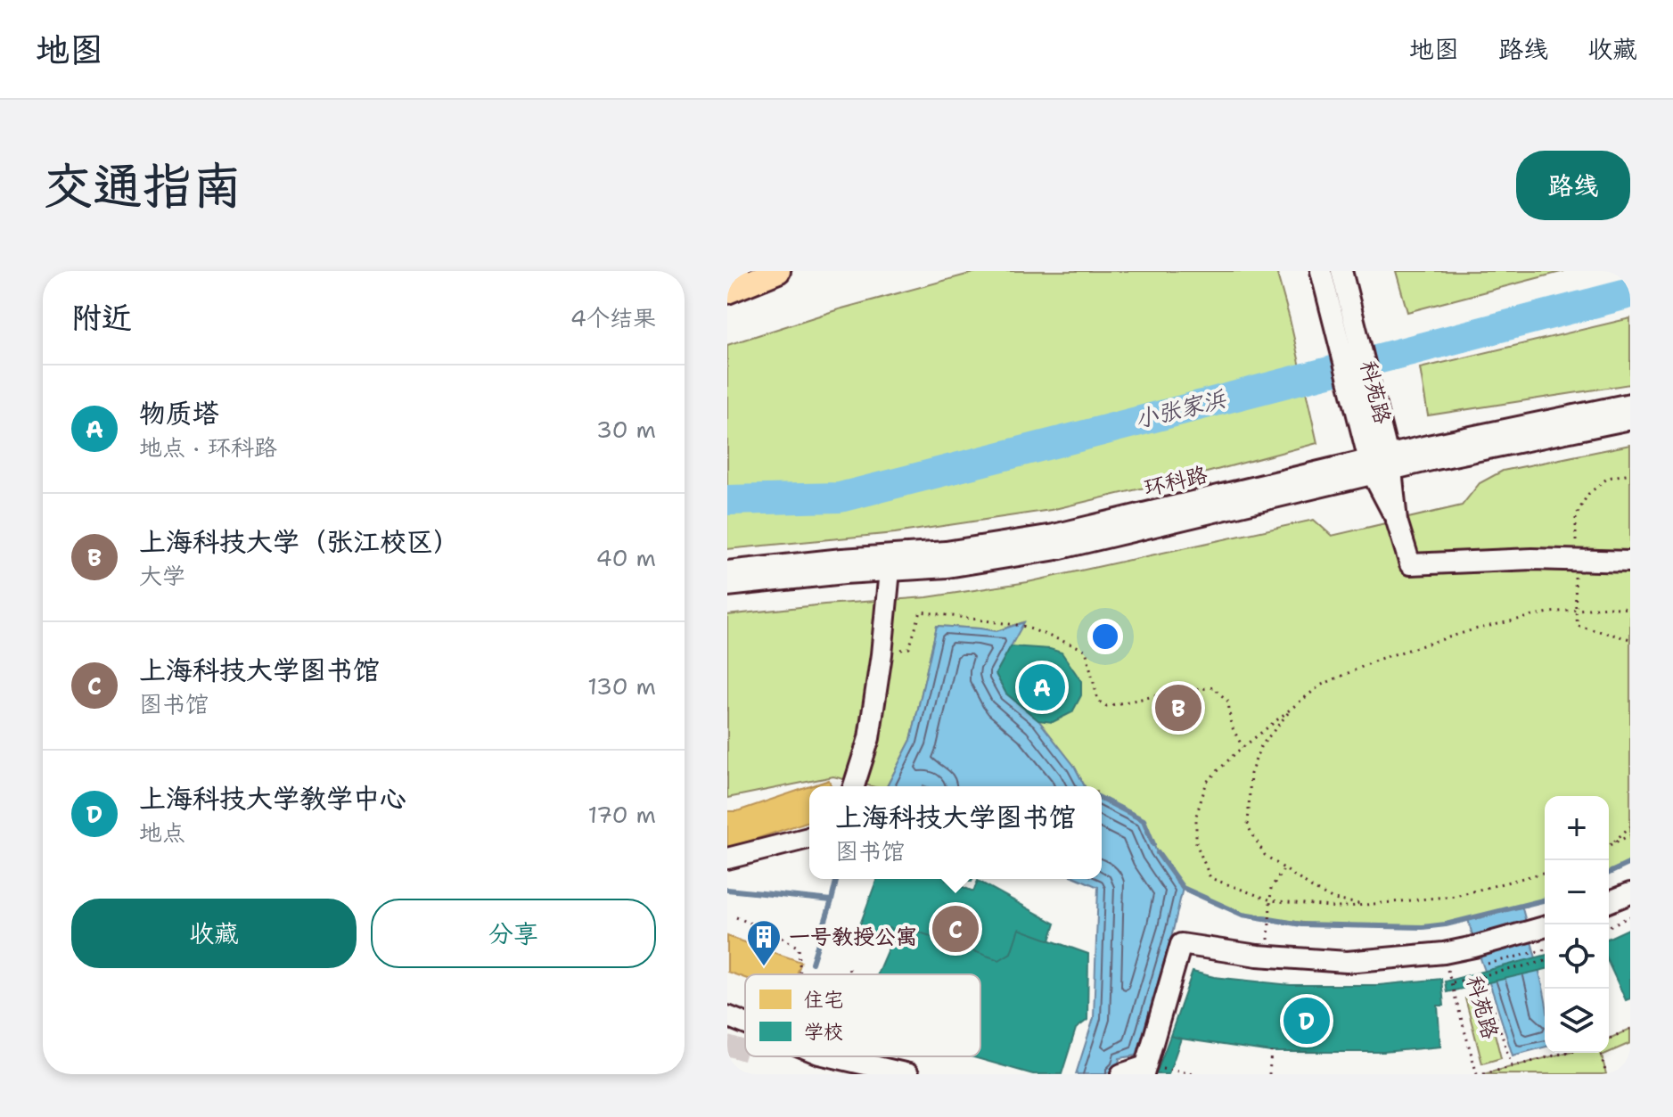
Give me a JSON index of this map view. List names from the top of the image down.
{
  "streets": {
    "street": ["科苑路", "环科路"]
  },
  "crossings": [
    ["科苑路", "环科路"]
  ],
  "water": ["小张家浜"],
  "places": {
    "building": ["一号教授公寓"]
  },
  "legend": ["住宅", "学校"],
  "page": {
    "header": "地图",
    "nav": ["地图", "路线", "收藏"],
    "buttons": [
      "路线",
      ["收藏", "分享"]
    ],
    "title": "交通指南",
    "heading": ["附近", "4个结果"],
    "list": [
      {
        "mark": "A",
        "name": "物质塔",
        "note": "地点 · 环科路",
        "value": "30 m"
      },
      {
        "mark": "B",
        "name": "上海科技大学（张江校区）",
        "note": "大学",
        "value": "40 m"
      },
      {
        "mark": "C",
        "name": "上海科技大学图书馆",
        "note": "图书馆",
        "value": "130 m"
      },
      {
        "mark": "D",
        "name": "上海科技大学教学中心",
        "note": "地点",
        "value": "170 m"
      }
    ],
    "pins": [
      "A",
      "B",
      "C",
      "D"
    ],
    "popup": ["上海科技大学图书馆", "图书馆"],
    "map_buttons": ["+", "−"]
  }
}
